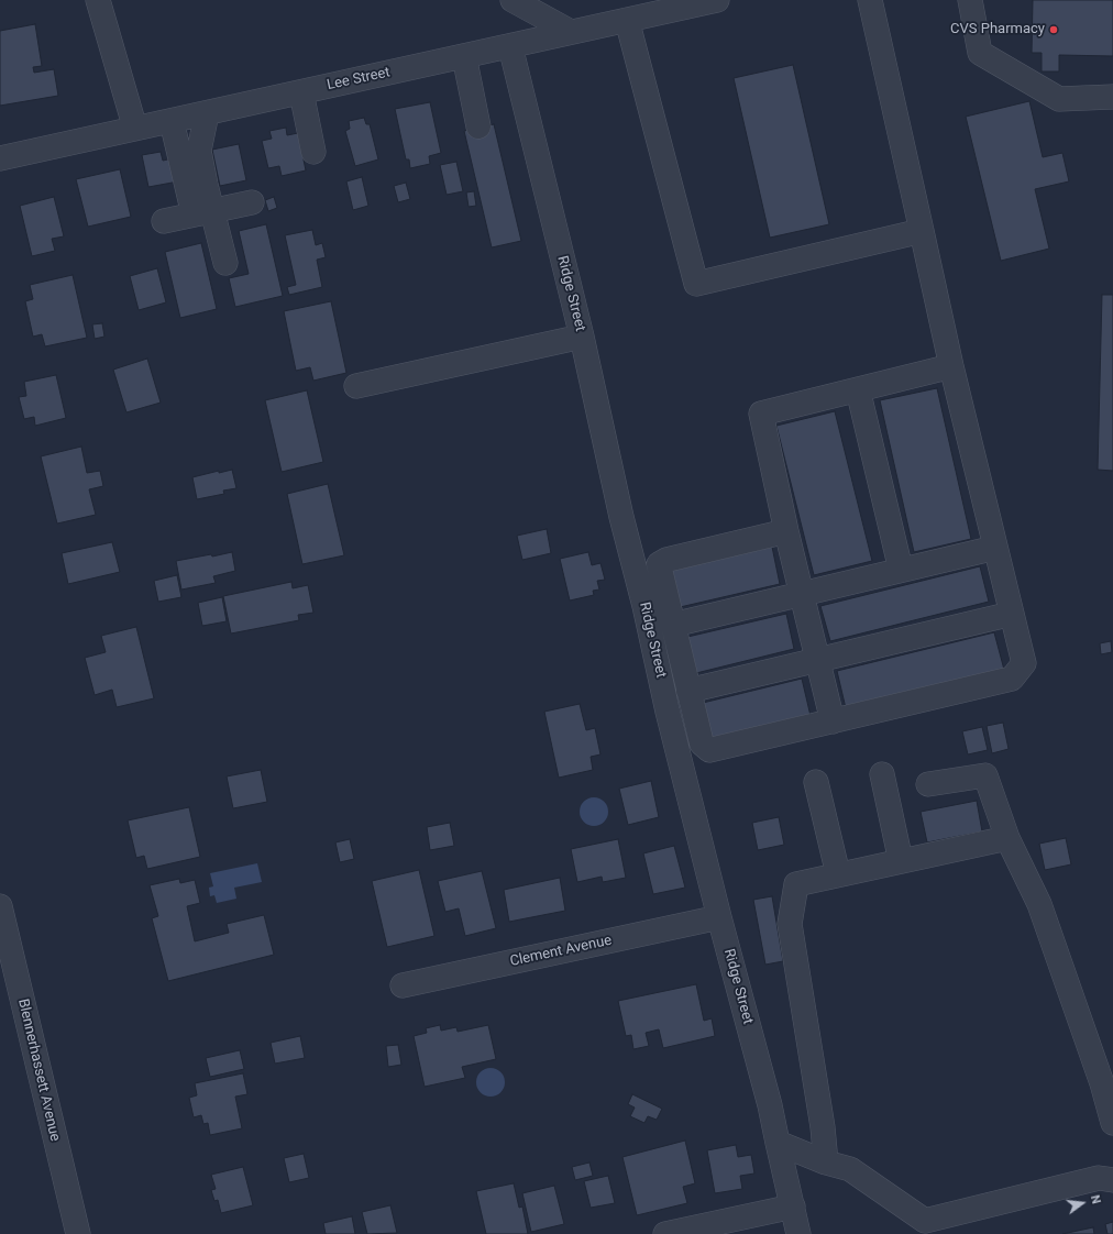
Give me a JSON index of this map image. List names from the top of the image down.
{
  "streets": {
    "street": [
      "Lee Street",
      "Ridge Street",
      "Clement Avenue",
      "Blennerhassett Avenue"
    ]
  },
  "crossings": [
    ["Lee Street", "Ridge Street"],
    ["Ridge Street", "Clement Avenue"]
  ],
  "places": ["CVS Pharmacy"],
  "north": "right"
}
